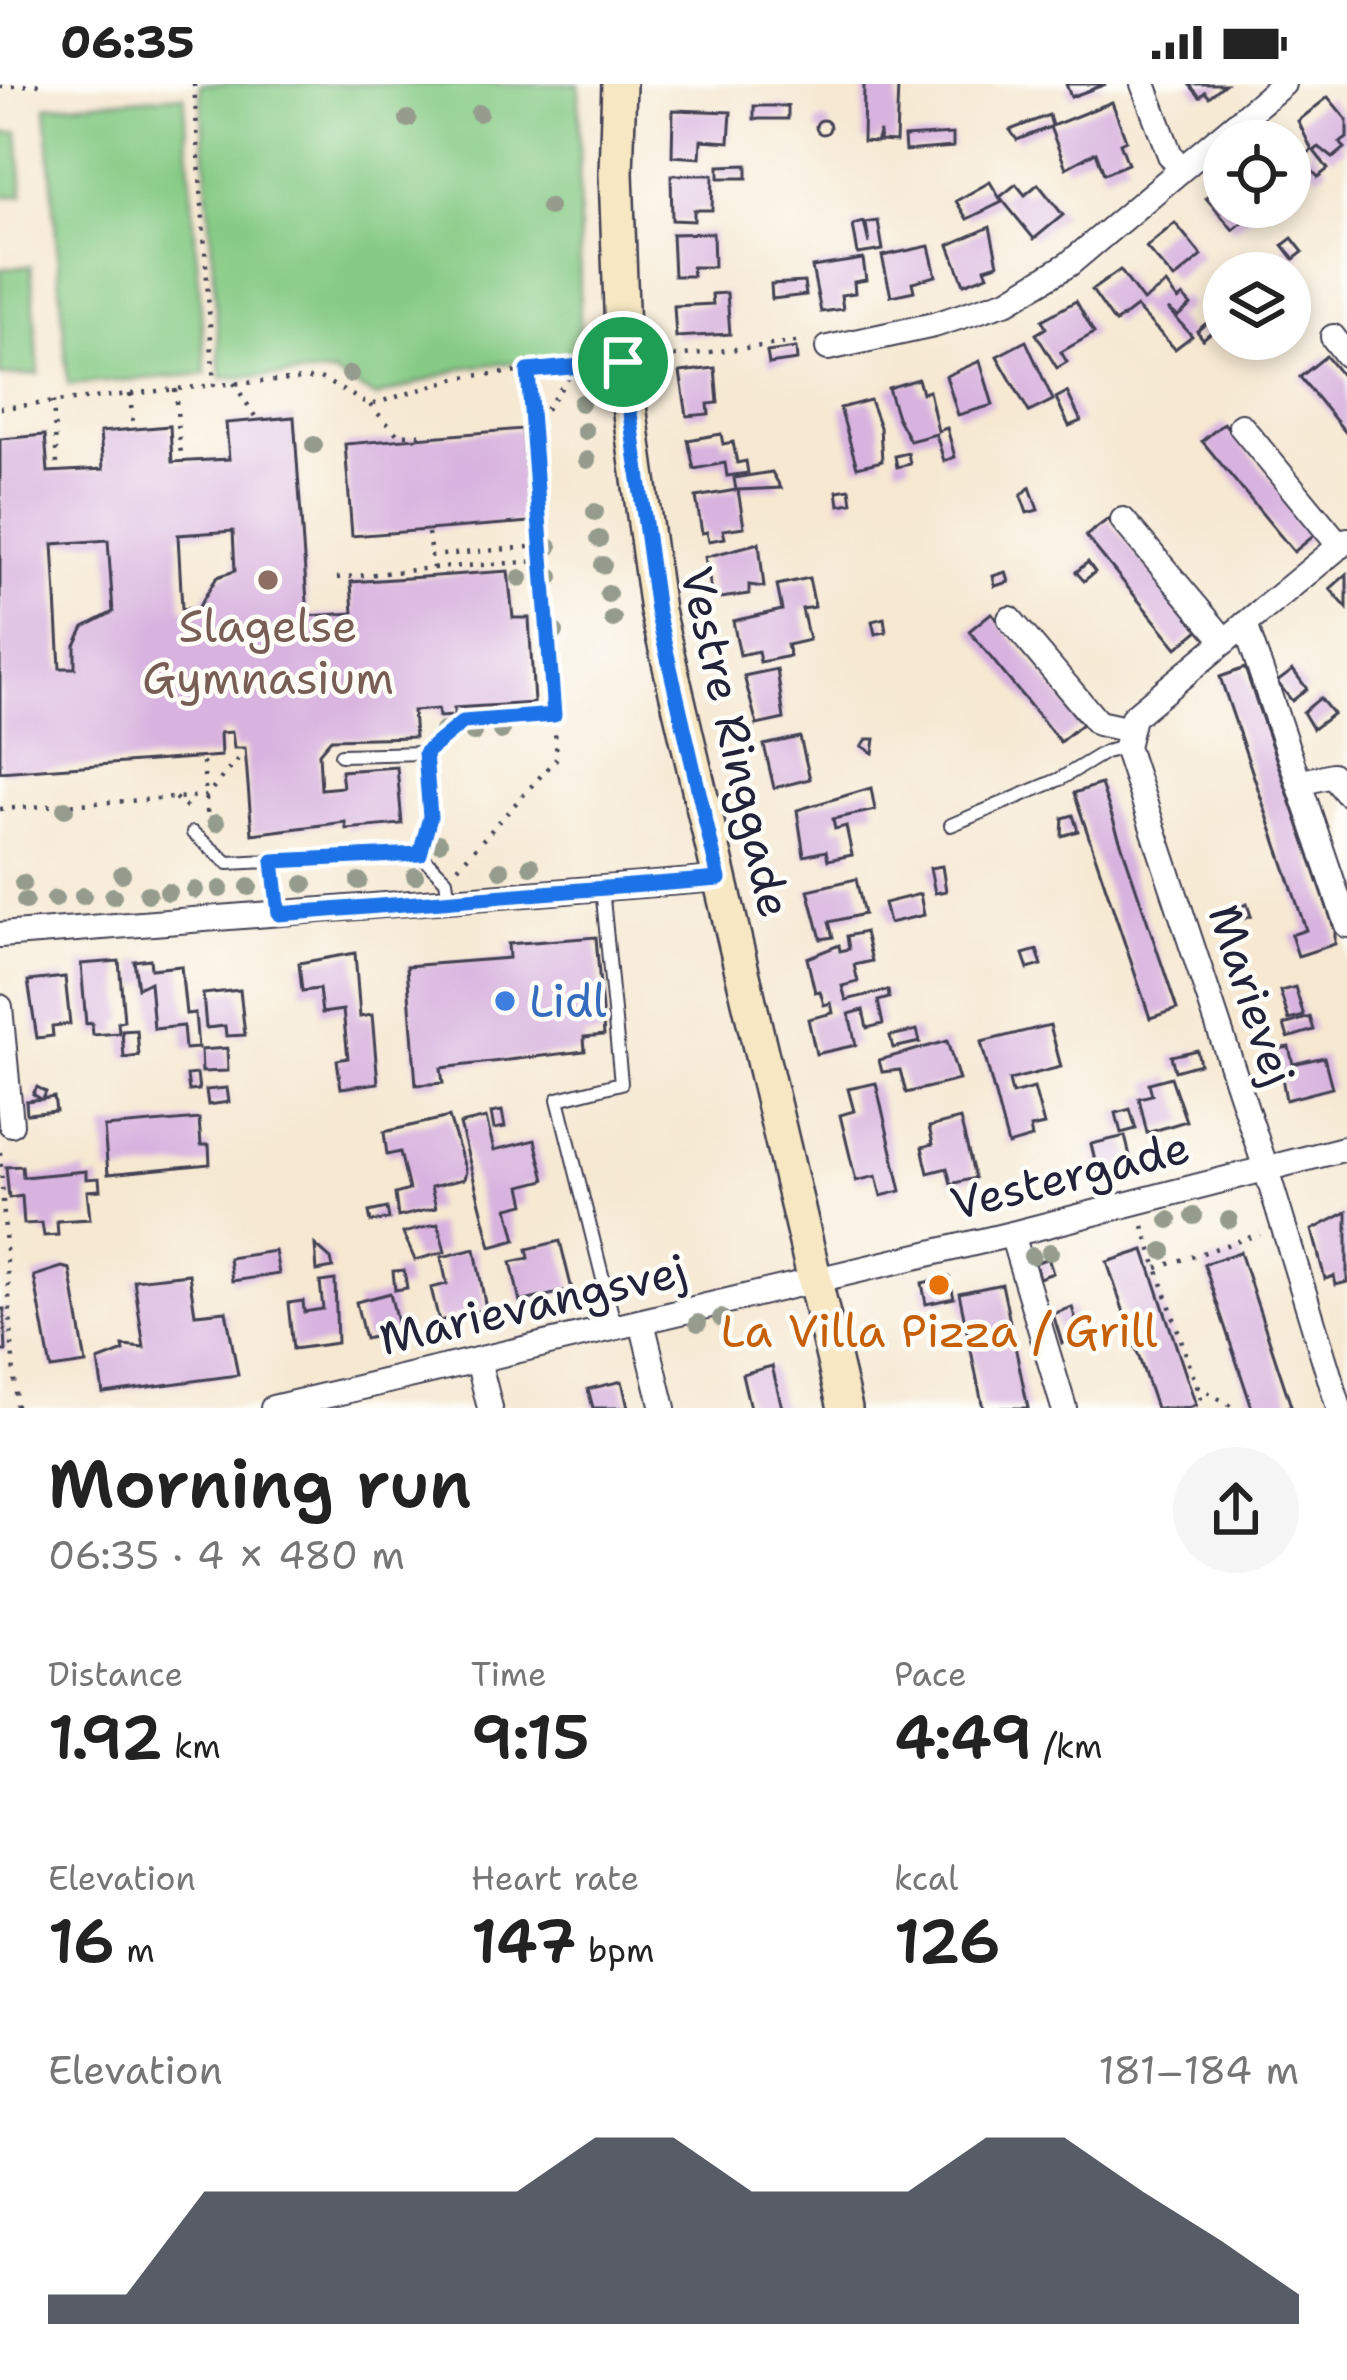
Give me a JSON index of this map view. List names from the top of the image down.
{
  "streets": {
    "street": [
      "Vestre Ringgade",
      "Marievej",
      "Vestergade",
      "Marievangsvej"
    ]
  },
  "crossings": [
    ["Vestre Ringgade", "Vestergade"],
    ["Vestre Ringgade", "Marievangsvej"],
    ["Marievej", "Vestergade"],
    ["Vestergade", "Marievangsvej"]
  ],
  "places": ["Slagelse Gymnasium", "Lidl", "La Villa Pizza / Grill"],
  "page": {
    "status": "06:35",
    "heading": ["Morning run", "06:35 · 4 × 480 m"],
    "stats": [
      ["Distance", "1.92 km"],
      ["Time", "9:15"],
      ["Pace", "4:49 /km"],
      ["Elevation", "16 m"],
      ["Heart rate", "147 bpm"],
      ["kcal", "126"]
    ],
    "chart": ["Elevation", "181–184 m"]
  }
}
